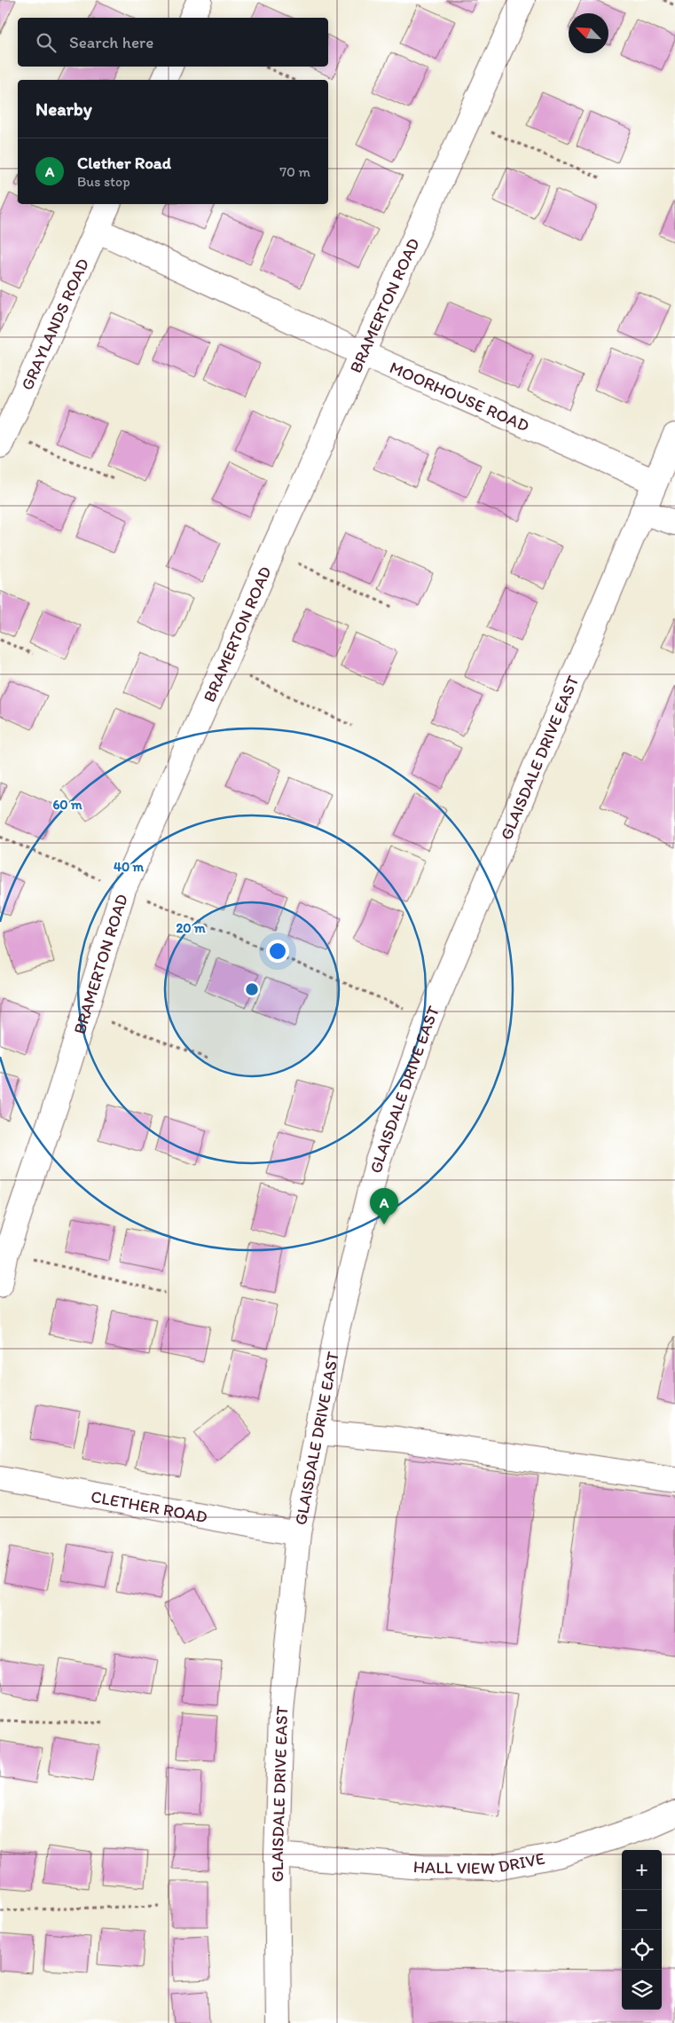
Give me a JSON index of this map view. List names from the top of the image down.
{
  "streets": {
    "street": [
      "BRAMERTON ROAD",
      "GRAYLANDS ROAD",
      "MOORHOUSE ROAD",
      "GLAISDALE DRIVE EAST",
      "CLETHER ROAD",
      "HALL VIEW DRIVE"
    ]
  },
  "crossings": [
    ["BRAMERTON ROAD", "MOORHOUSE ROAD"],
    ["GRAYLANDS ROAD", "MOORHOUSE ROAD"],
    ["MOORHOUSE ROAD", "GLAISDALE DRIVE EAST"],
    ["GLAISDALE DRIVE EAST", "CLETHER ROAD"],
    ["GLAISDALE DRIVE EAST", "HALL VIEW DRIVE"]
  ],
  "north": "top left",
  "page": {
    "search": "Search here",
    "heading": "Nearby",
    "list": [
      {
        "mark": "A",
        "name": "Clether Road",
        "note": "Bus stop",
        "value": "70 m"
      }
    ],
    "pins": "A",
    "map_buttons": ["+", "−"]
  },
  "rings": ["60 m", "40 m", "20 m"]
}
